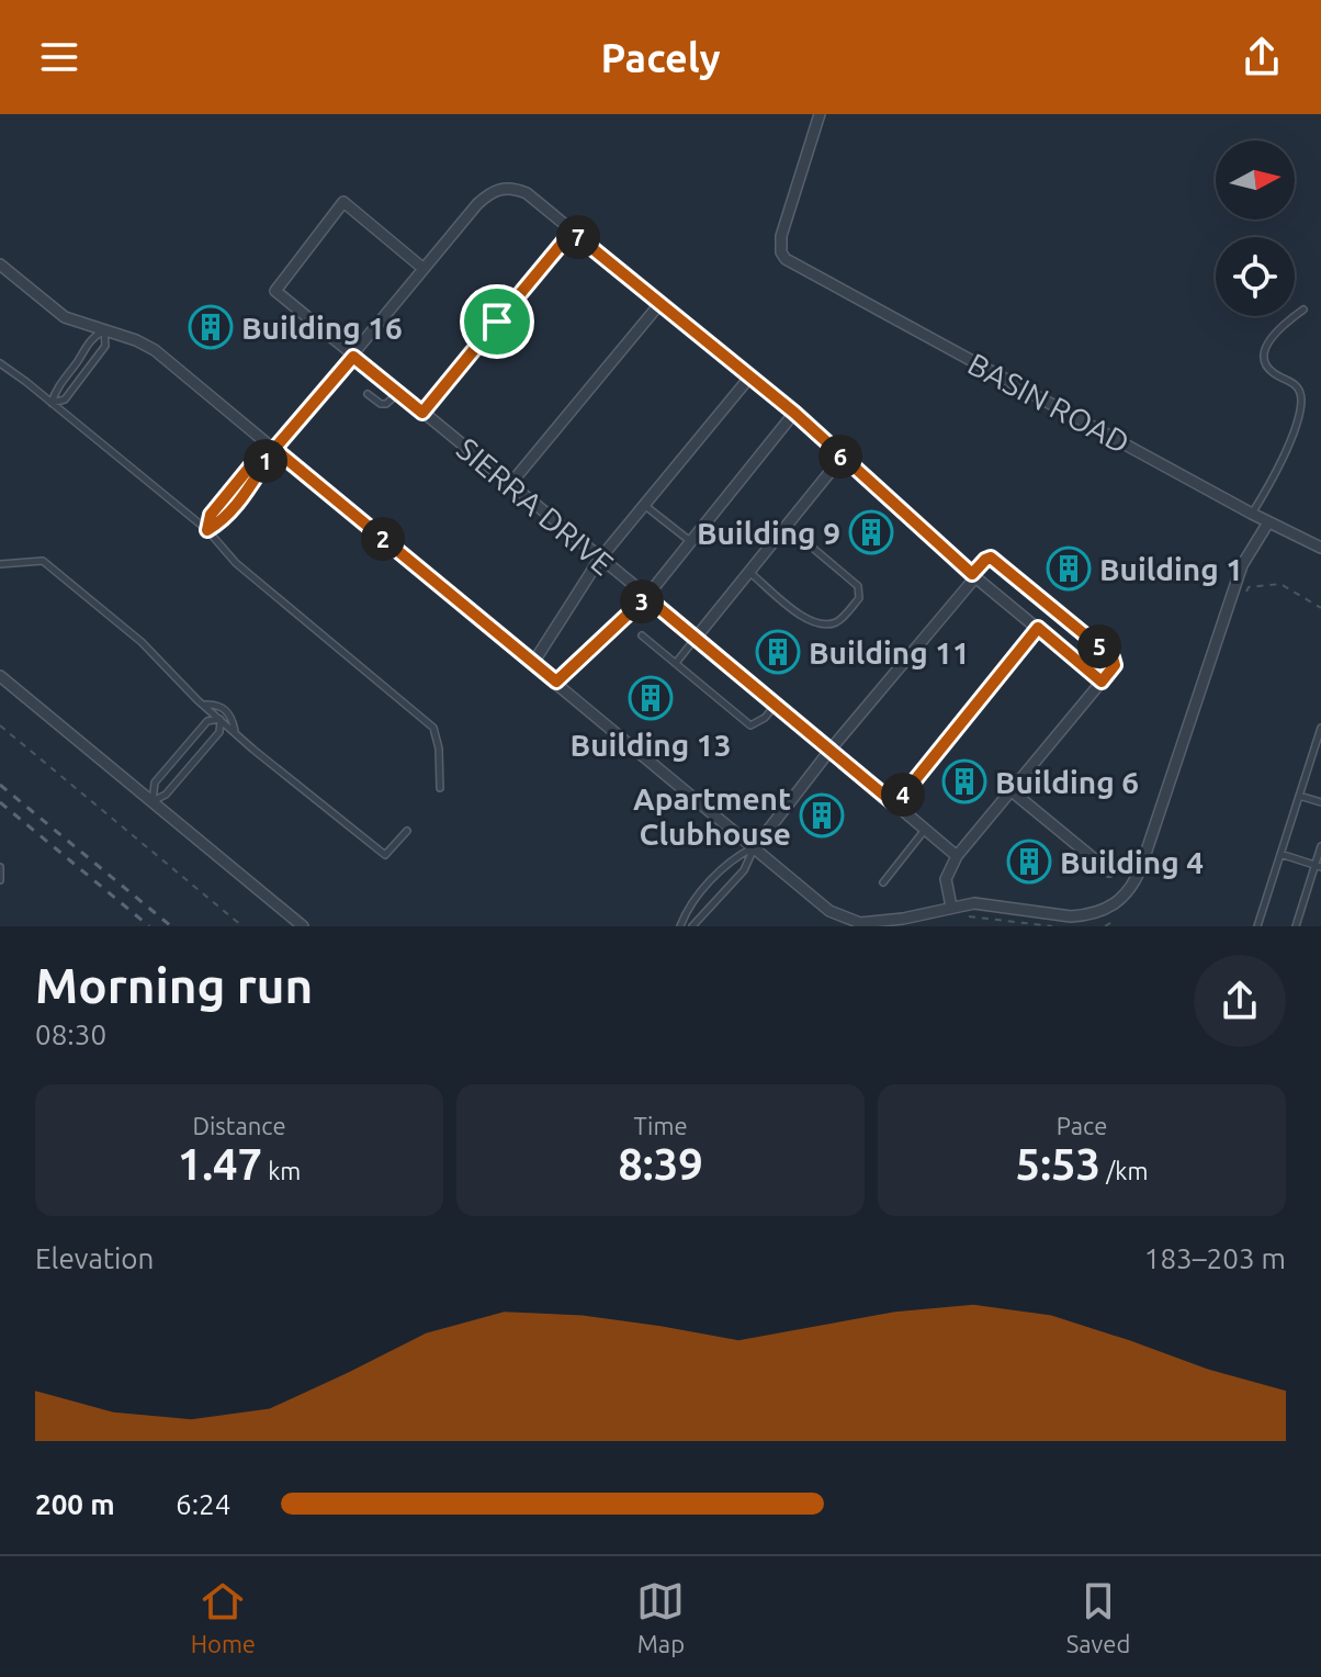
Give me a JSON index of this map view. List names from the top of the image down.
{
  "streets": {
    "street": ["BASIN ROAD", "SIERRA DRIVE"]
  },
  "places": {
    "building": [
      "Building 16",
      "Building 9",
      "Building 1",
      "Building 11",
      "Building 13",
      "Building 6",
      "Apartment Clubhouse",
      "Building 4"
    ]
  },
  "north": "right",
  "page": {
    "header": "Pacely",
    "pins": [
      "7",
      "6",
      "1",
      "2",
      "3",
      "5",
      "4"
    ],
    "heading": ["Morning run", "08:30"],
    "stats": [
      ["Distance", "1.47 km"],
      ["Time", "8:39"],
      ["Pace", "5:53 /km"]
    ],
    "chart": ["Elevation", "183–203 m"],
    "list": [
      {
        "name": "200 m",
        "note": "6:24"
      }
    ],
    "tabs": ["Home", "Map", "Saved"]
  }
}
